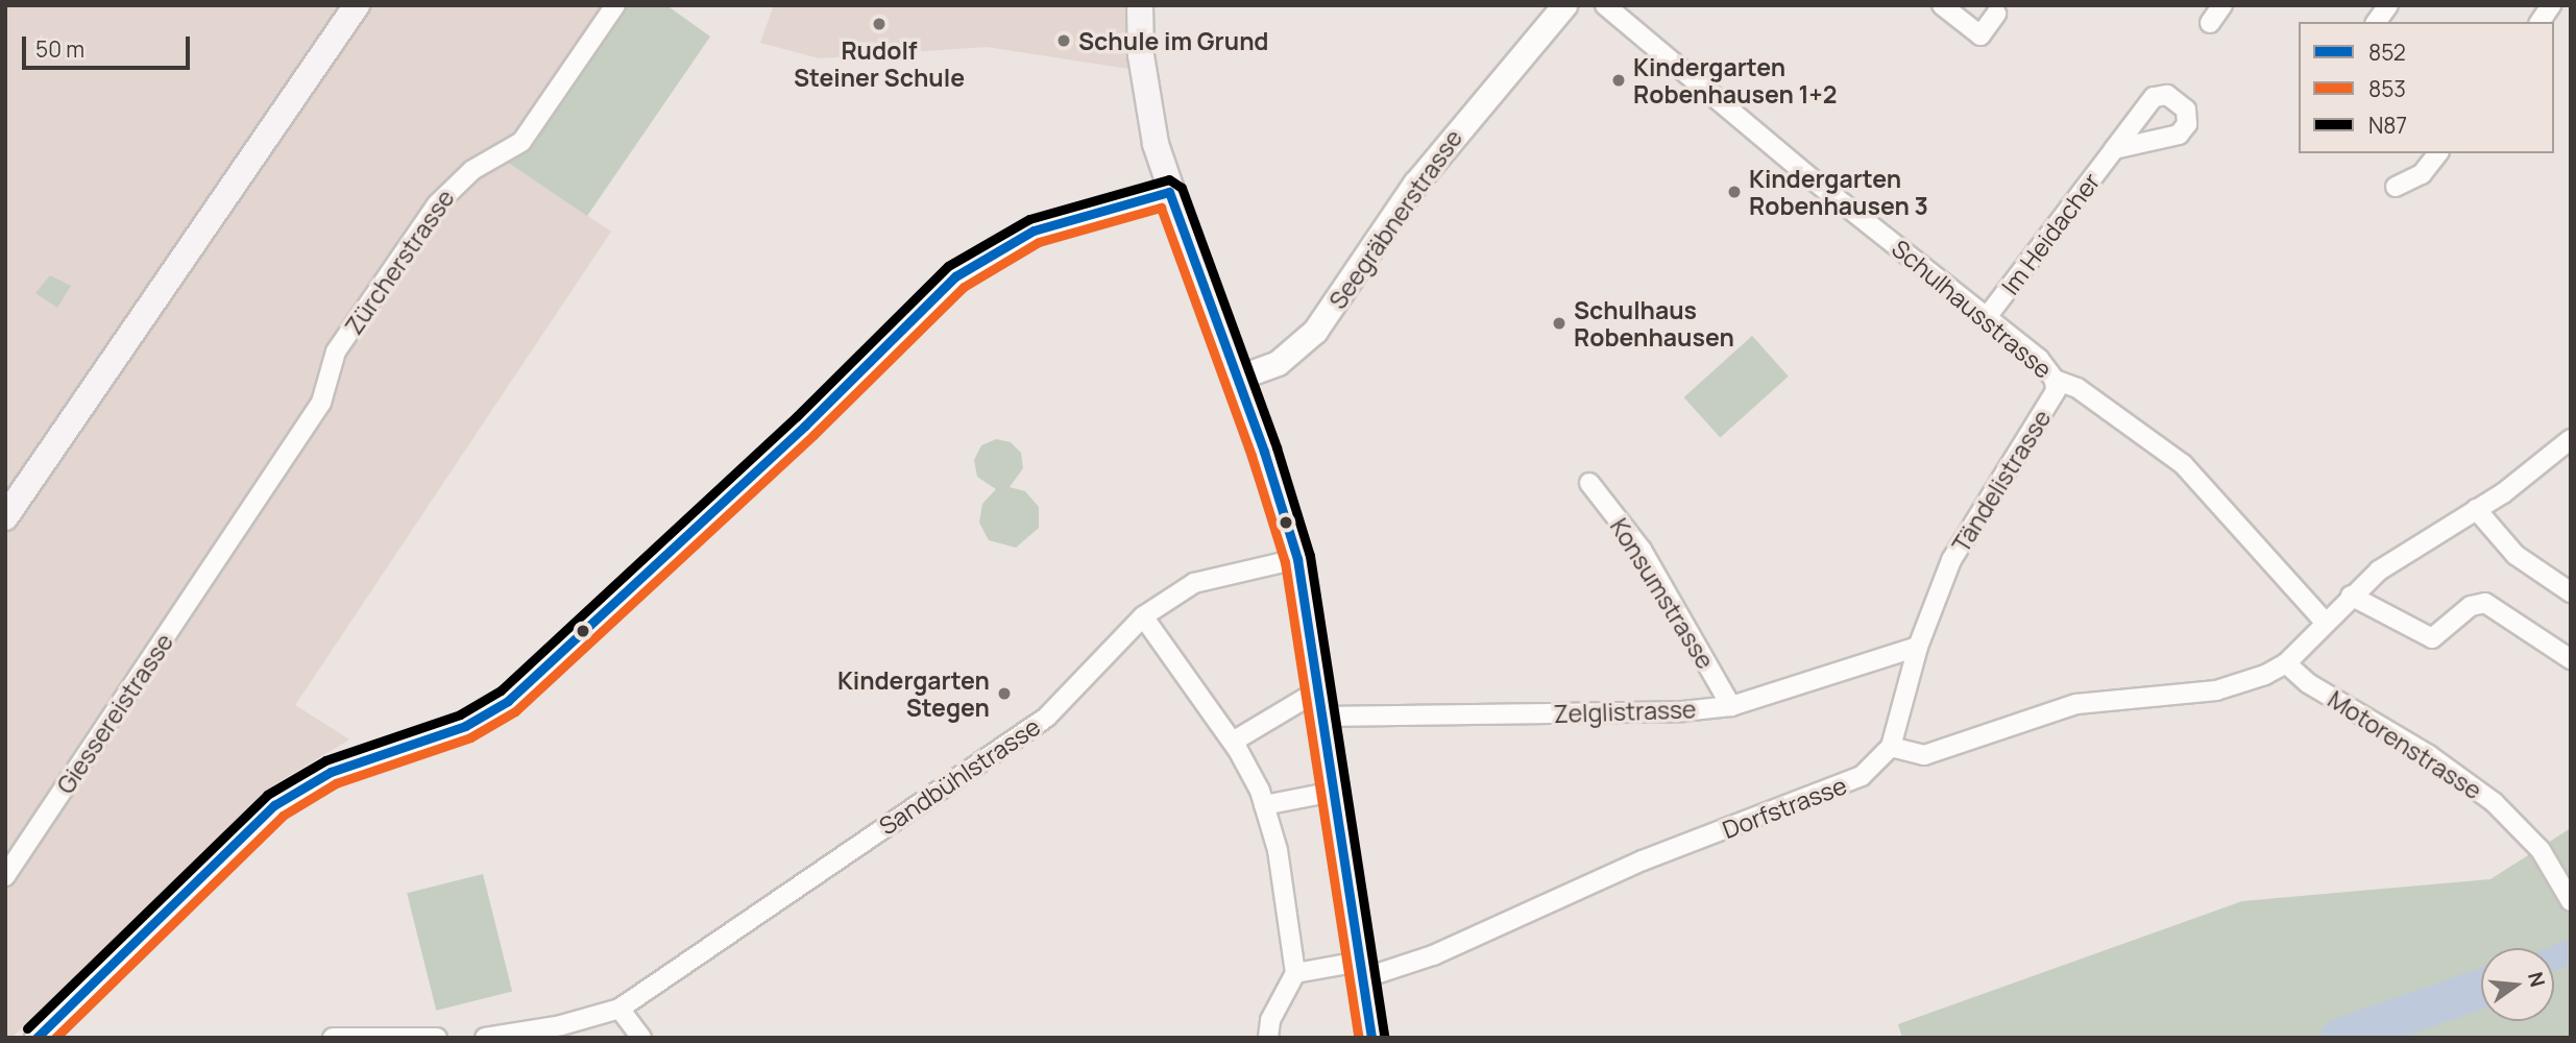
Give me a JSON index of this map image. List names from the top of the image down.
{
  "streets": {
    "street": [
      "Seegräbnerstrasse",
      "Im Heidacher",
      "Zürcherstrasse",
      "Schulhausstrasse",
      "Tändelistrasse",
      "Konsumstrasse",
      "Zelglistrasse",
      "Giessereistrasse",
      "Motorenstrasse",
      "Sandbühlstrasse",
      "Dorfstrasse"
    ]
  },
  "crossings": [
    ["Im Heidacher", "Schulhausstrasse"],
    ["Zürcherstrasse", "Giessereistrasse"],
    ["Schulhausstrasse", "Tändelistrasse"],
    ["Tändelistrasse", "Zelglistrasse"],
    ["Tändelistrasse", "Dorfstrasse"],
    ["Konsumstrasse", "Zelglistrasse"]
  ],
  "places": [
    "Rudolf Steiner Schule",
    "Schule im Grund",
    "Kindergarten Robenhausen 1+2",
    "Kindergarten Robenhausen 3",
    "Schulhaus Robenhausen",
    "Kindergarten Stegen"
  ],
  "lines": ["transit line N87", "transit line 852", "transit line 853"],
  "legend": ["852", "853", "N87"],
  "scale_bar": "50 m",
  "north": "right"
}
